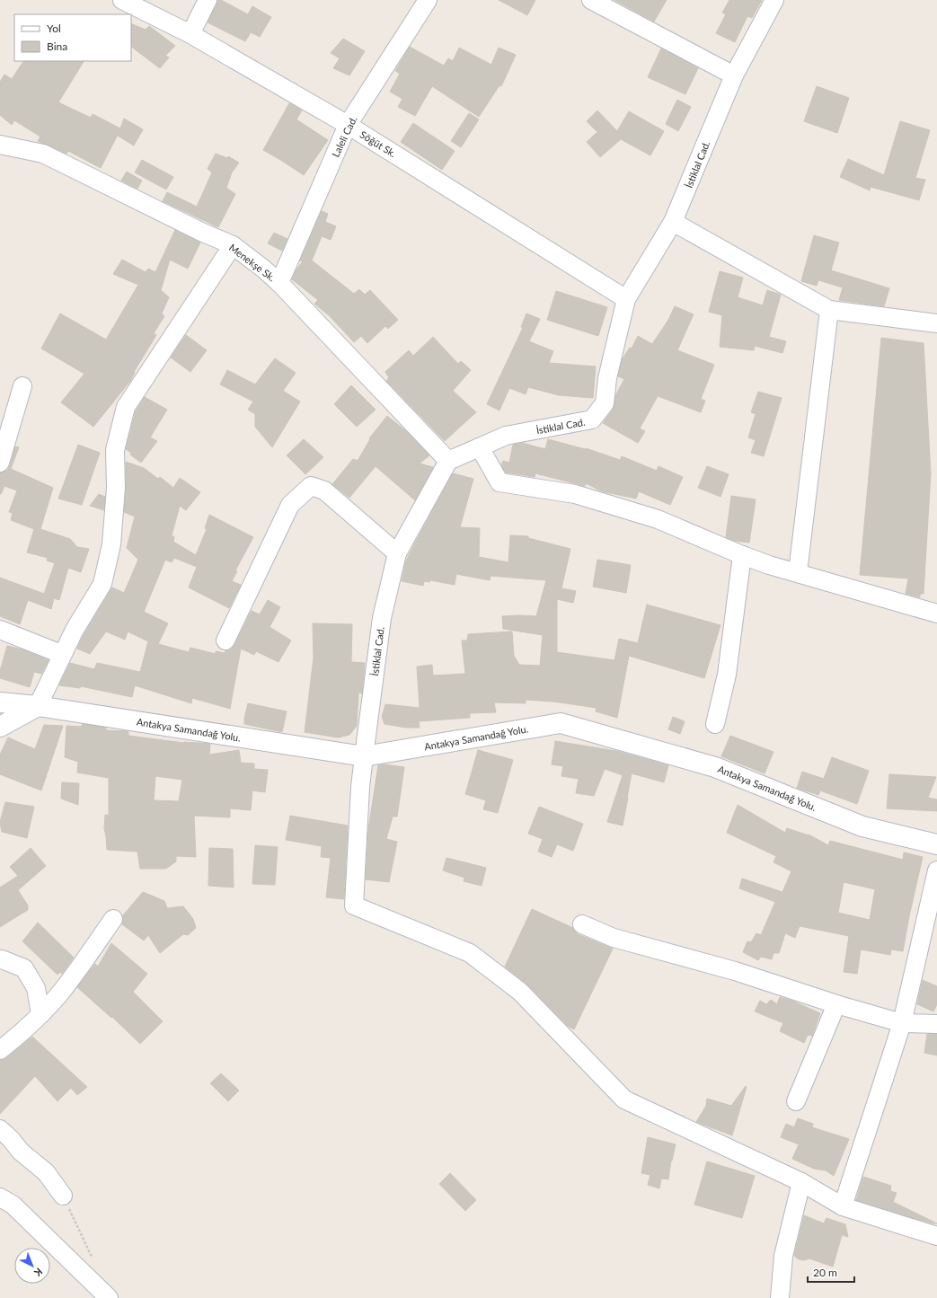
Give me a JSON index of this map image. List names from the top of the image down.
{
  "streets": {
    "street": [
      "Laleli Cad.",
      "Söğüt Sk.",
      "İstiklal Cad.",
      "Menekşe Sk.",
      "Antakya Samandağ Yolu."
    ]
  },
  "crossings": [
    ["Laleli Cad.", "Söğüt Sk."],
    ["Laleli Cad.", "Menekşe Sk."],
    ["Söğüt Sk.", "İstiklal Cad."],
    ["İstiklal Cad.", "Menekşe Sk."],
    ["İstiklal Cad.", "Antakya Samandağ Yolu."]
  ],
  "legend": ["Yol", "Bina"],
  "scale_bar": "20 m",
  "north": "bottom right"
}
